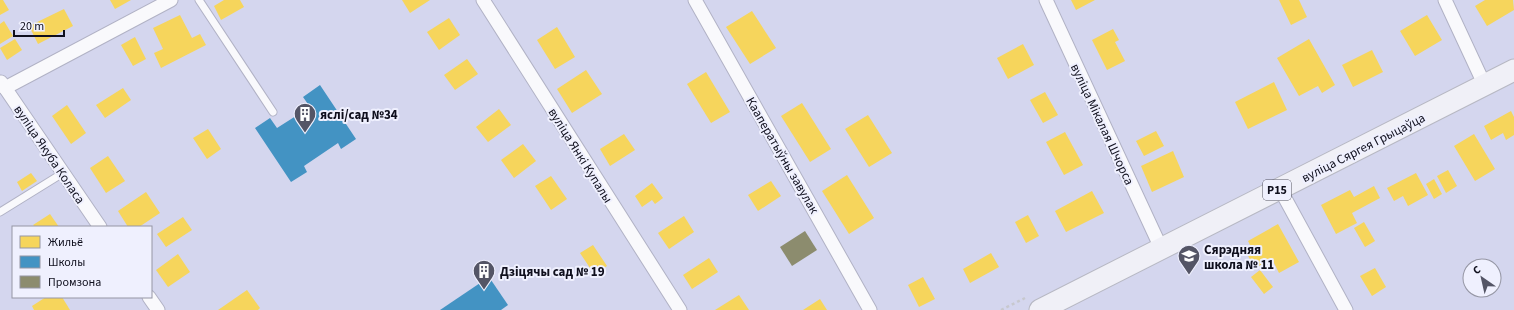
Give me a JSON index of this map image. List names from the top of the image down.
{
  "streets": {
    "main road": ["вуліца Сяргея Грыцаўца", "Р15"],
    "street": [
      "вуліца Мікалая Шчорса",
      "вуліца Якуба Коласа",
      "вуліца Янкі Купалы",
      "Кааператыўны завулак"
    ]
  },
  "crossings": [
    ["вуліца Мікалая Шчорса", "вуліца Сяргея Грыцаўца"]
  ],
  "places": {
    "building": ["яслі/сад №34", "Дзіцячы сад № 19"],
    "school or university": ["Сярэдняя школа № 11"]
  },
  "legend": ["Жильё", "Школы", "Промзона"],
  "scale_bar": "20 m",
  "north": "top left"
}
